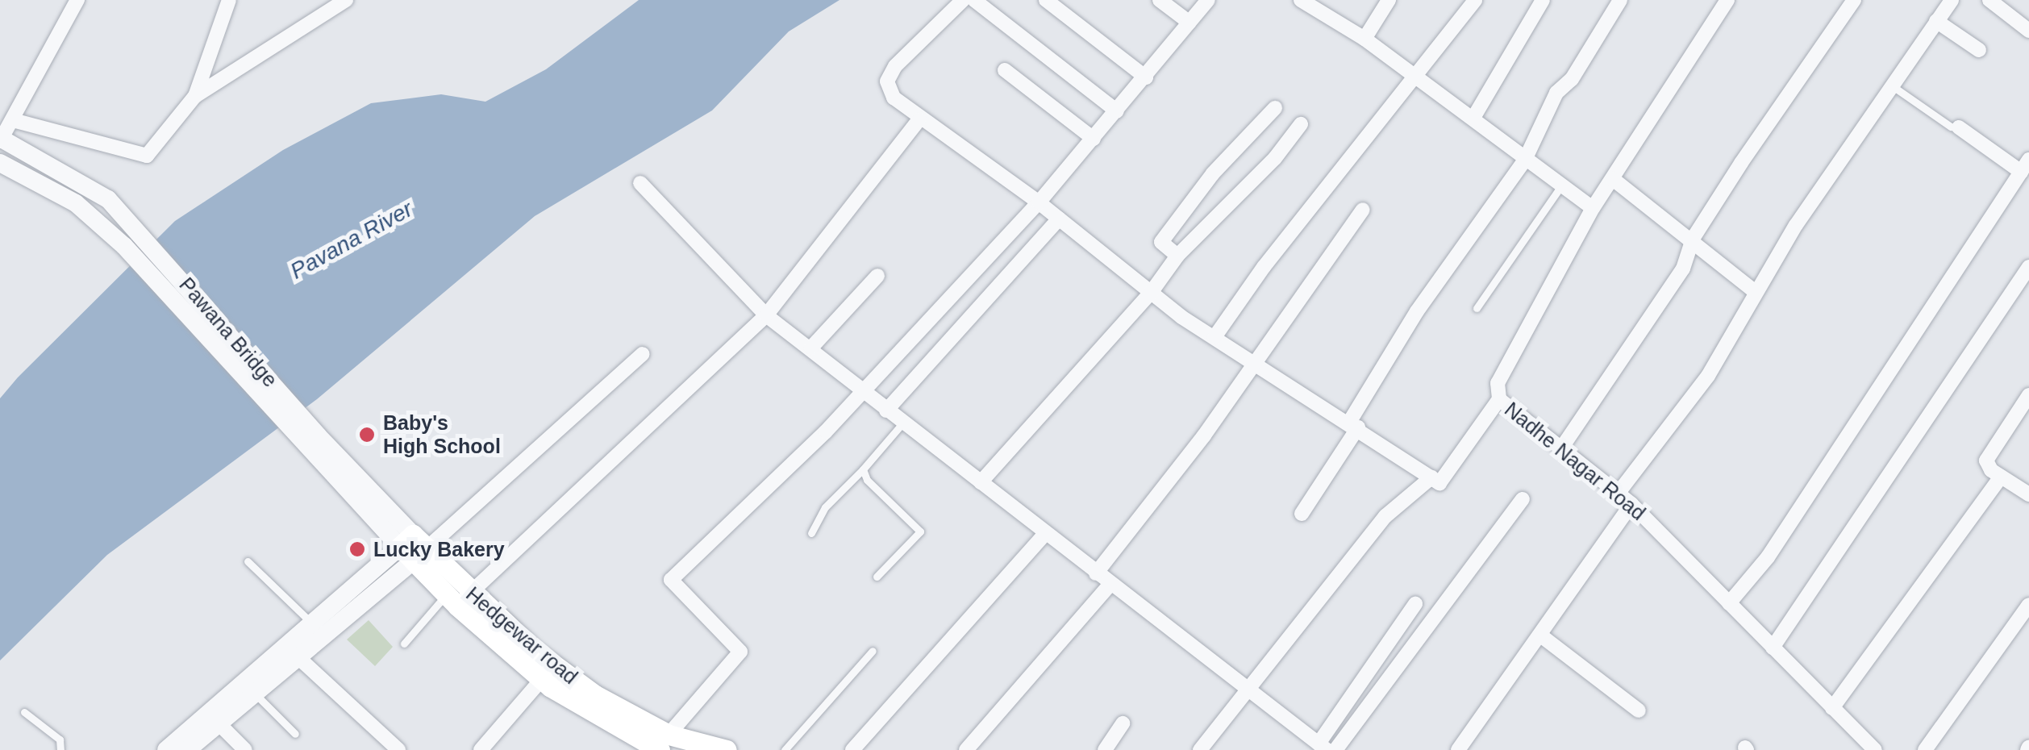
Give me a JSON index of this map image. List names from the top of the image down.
{
  "streets": {
    "main road": ["Hedgewar road"],
    "street": ["Pawana Bridge", "Nadhe Nagar Road"]
  },
  "crossings": [
    ["Pawana Bridge", "Hedgewar road"]
  ],
  "water": ["Pavana River"],
  "places": ["Baby's High School", "Lucky Bakery"]
}
